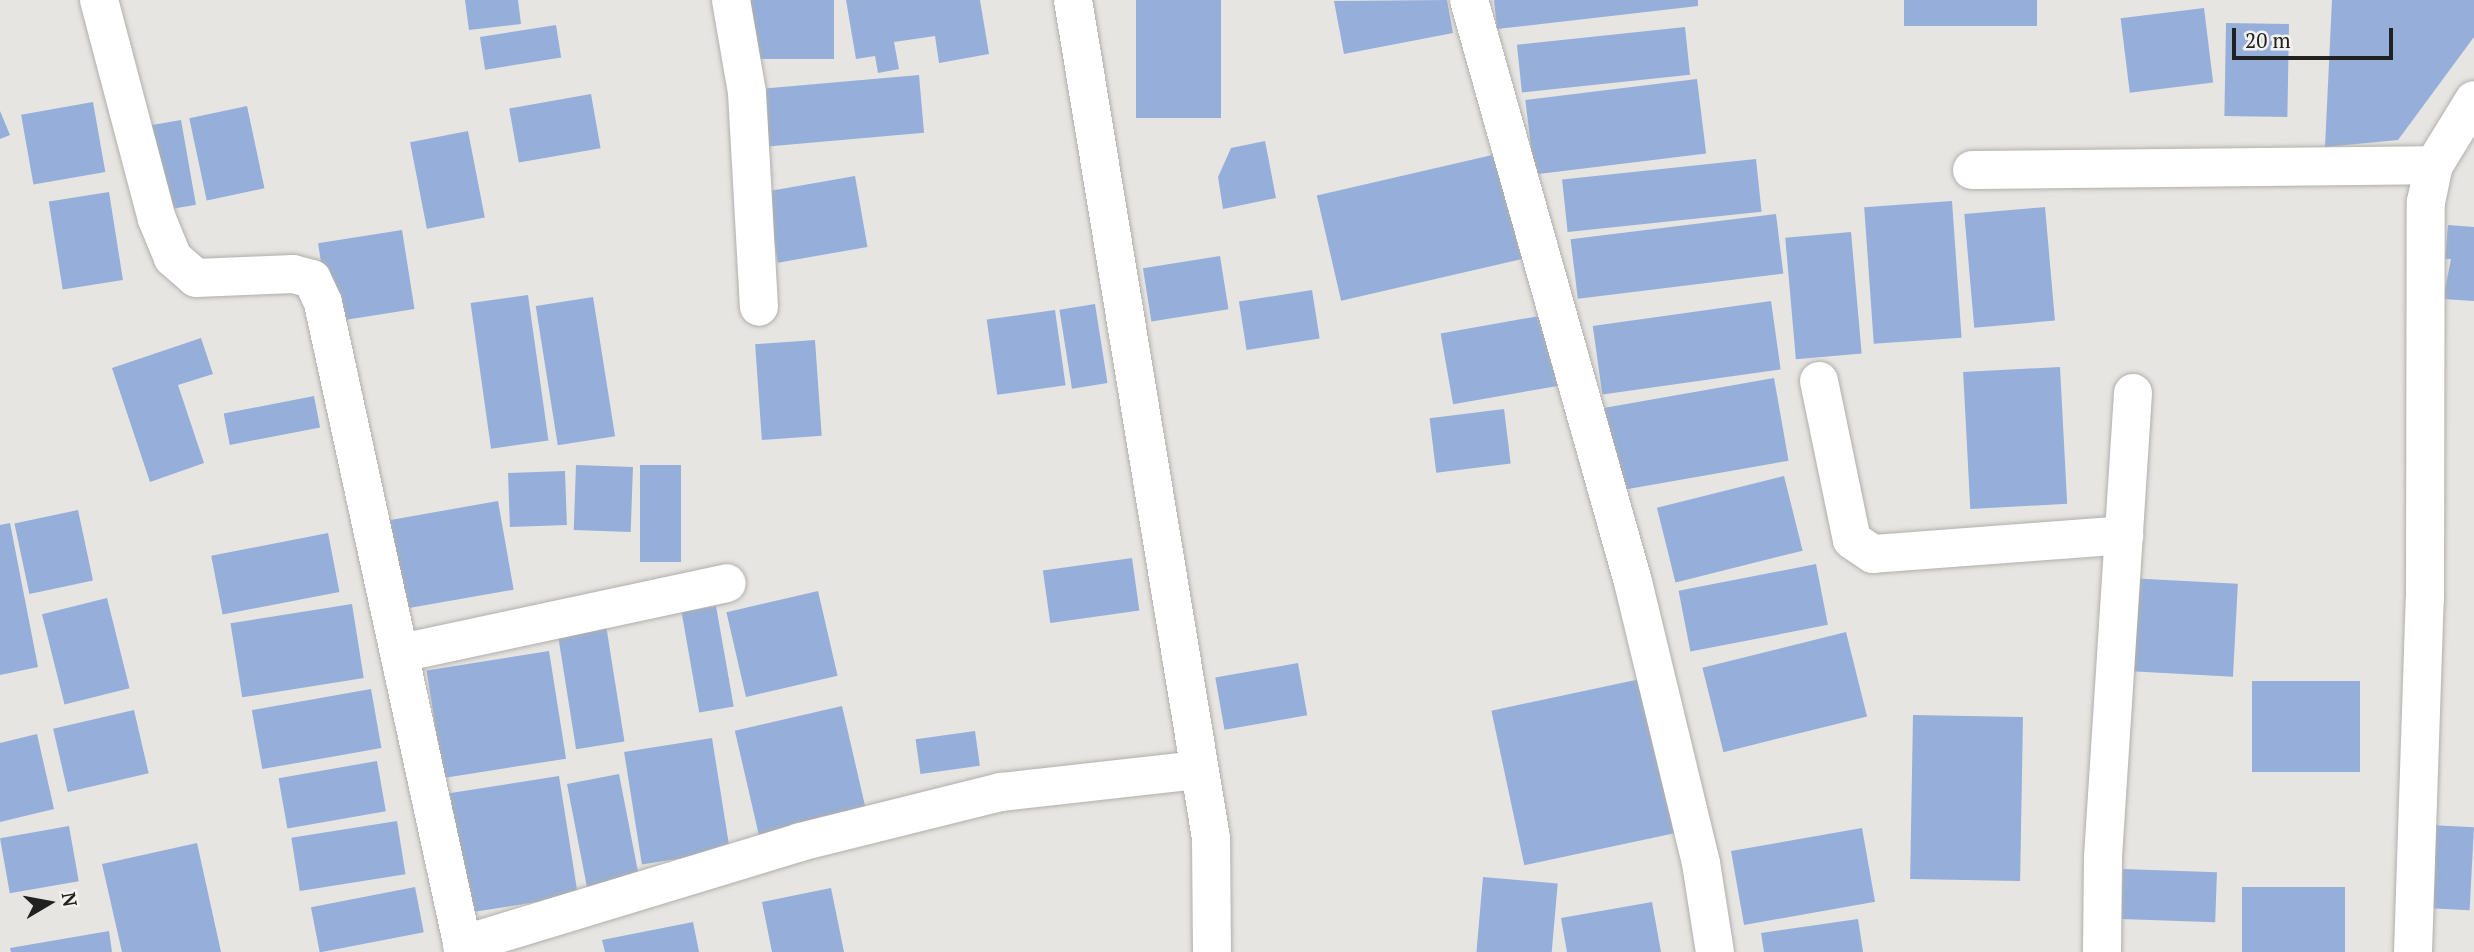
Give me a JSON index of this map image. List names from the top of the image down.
{
  "scale_bar": "20 m",
  "north": "right"
}
